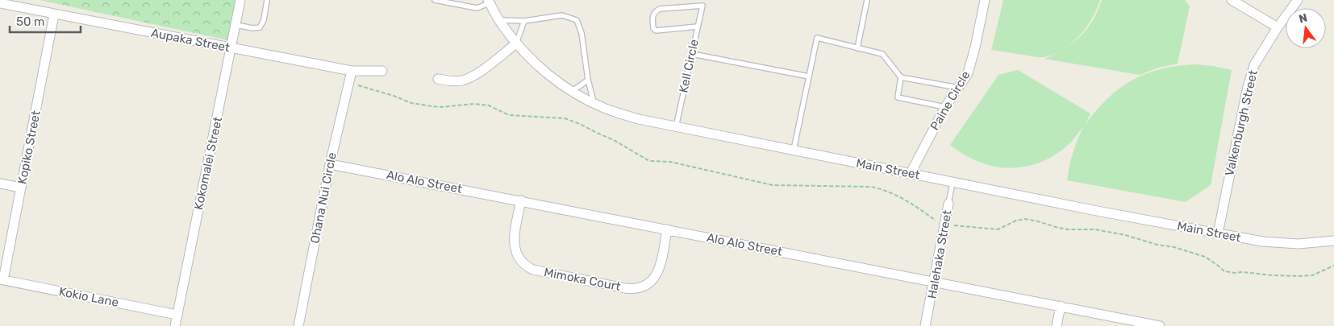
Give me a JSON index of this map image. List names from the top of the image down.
{
  "streets": {
    "street": [
      "Aupaka Street",
      "Paine Circle",
      "Valkenburgh Street",
      "Kopiko Street",
      "Kokomalei Street",
      "Main Street",
      "Alo Alo Street",
      "Ohana Nui Circle",
      "Halehaka Street",
      "Mimoka Court",
      "Kokio Lane"
    ],
    "lane": ["Kell Circle"]
  },
  "crossings": [
    ["Aupaka Street", "Kopiko Street"],
    ["Aupaka Street", "Kokomalei Street"],
    ["Aupaka Street", "Ohana Nui Circle"],
    ["Kell Circle", "Main Street"],
    ["Paine Circle", "Main Street"],
    ["Valkenburgh Street", "Main Street"],
    ["Kopiko Street", "Kokio Lane"],
    ["Kokomalei Street", "Kokio Lane"],
    ["Main Street", "Halehaka Street"],
    ["Alo Alo Street", "Ohana Nui Circle"],
    ["Alo Alo Street", "Halehaka Street"],
    ["Alo Alo Street", "Mimoka Court"]
  ],
  "scale_bar": "50 m",
  "north": "top"
}
